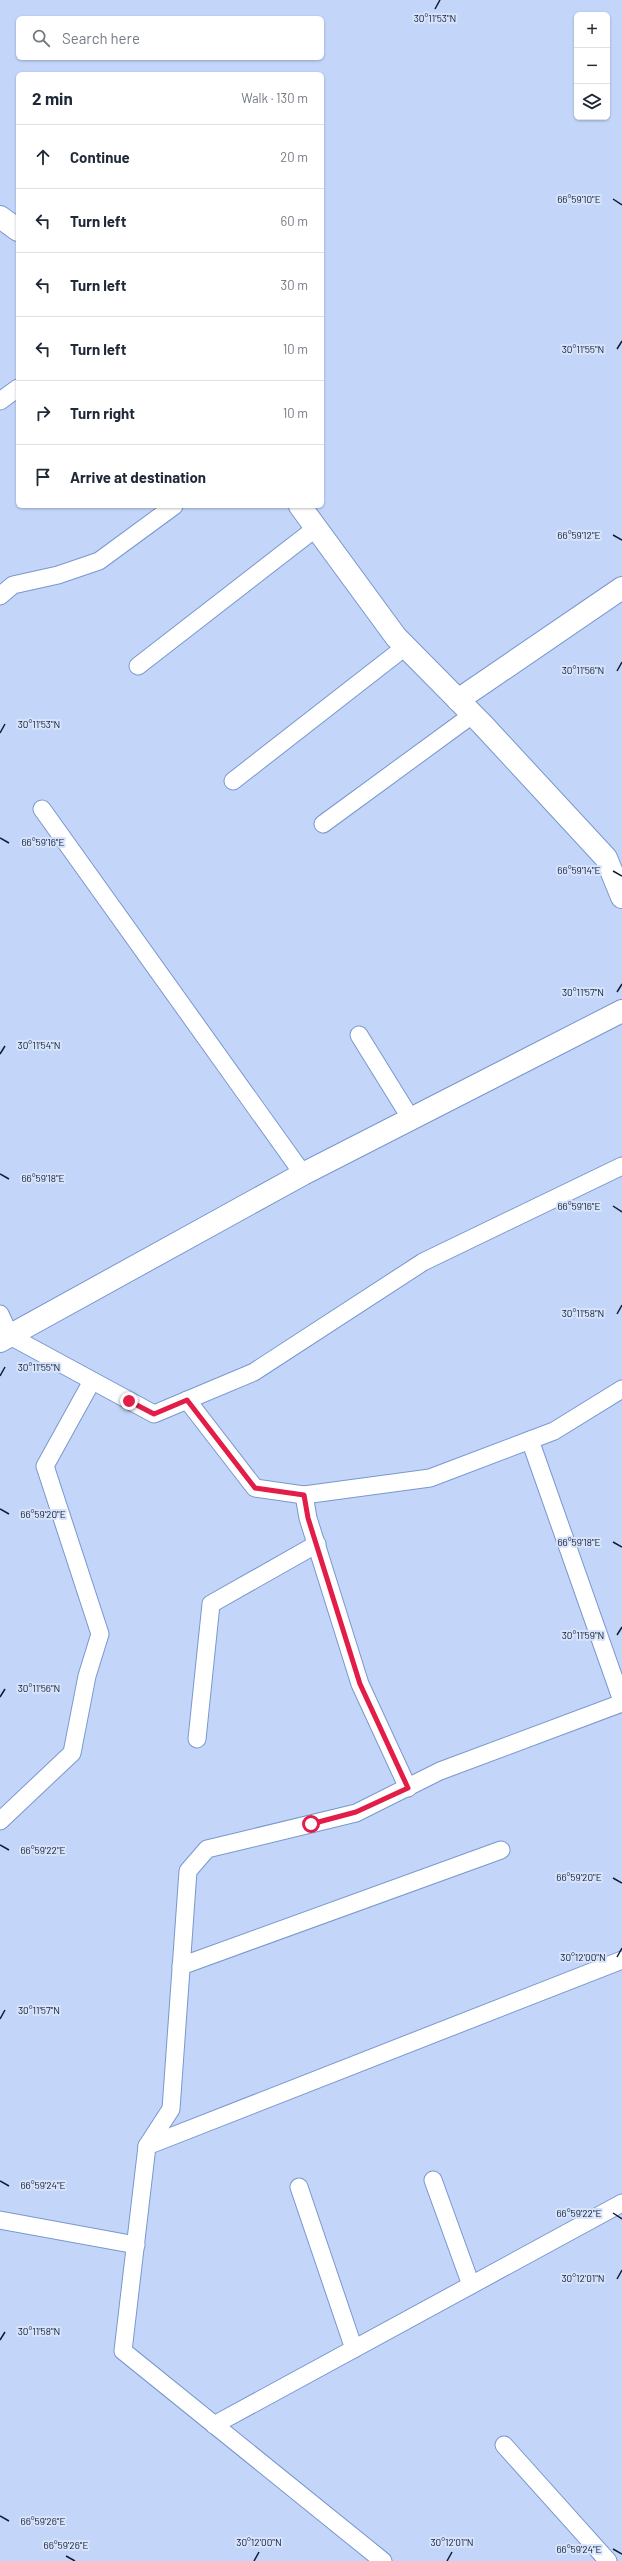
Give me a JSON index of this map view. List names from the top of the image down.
{
  "page": {
    "map_buttons": ["+", "−"],
    "search": "Search here",
    "heading": ["2 min", "Walk · 130 m"],
    "list": [
      ["Continue", "20 m"],
      ["Turn left", "60 m"],
      ["Turn left", "30 m"],
      ["Turn left", "10 m"],
      ["Turn right", "10 m"],
      "Arrive at destination"
    ]
  },
  "coordinates": [
    "30°11'53\"N",
    "66°59'10\"E",
    "30°11'55\"N",
    "66°59'12\"E",
    "30°11'56\"N",
    "66°59'16\"E",
    "66°59'14\"E",
    "30°11'57\"N",
    "30°11'54\"N",
    "66°59'18\"E",
    "30°11'58\"N",
    "66°59'20\"E",
    "30°11'59\"N",
    "66°59'22\"E",
    "30°12'00\"N",
    "66°59'24\"E",
    "30°12'01\"N",
    "66°59'26\"E"
  ]
}
